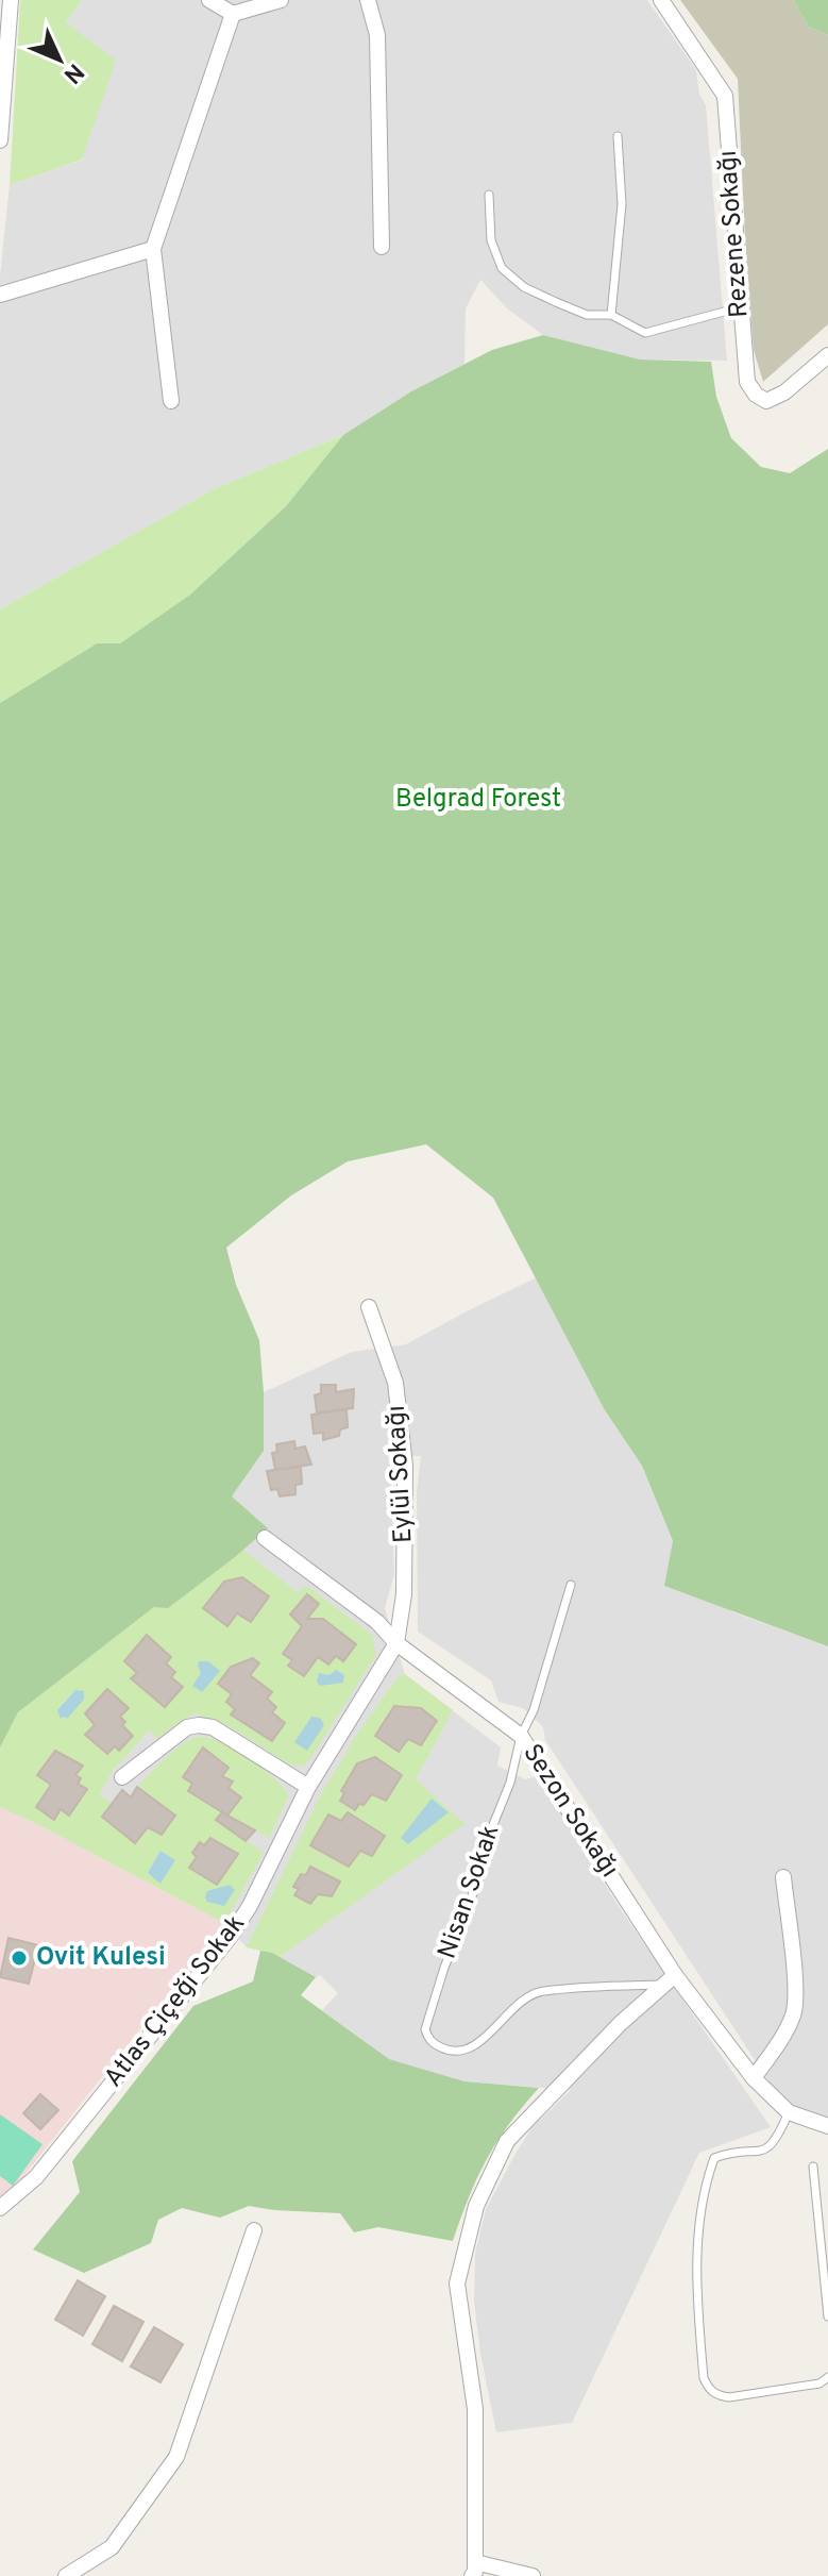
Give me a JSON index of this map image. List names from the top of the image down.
{
  "streets": {
    "street": [
      "Rezene Sokağı",
      "Eylül Sokağı",
      "Sezon Sokağı",
      "Atlas Çiçeği Sokak"
    ],
    "lane": ["Nisan Sokak"]
  },
  "crossings": [
    ["Eylül Sokağı", "Sezon Sokağı"],
    ["Eylül Sokağı", "Atlas Çiçeği Sokak"],
    ["Sezon Sokağı", "Nisan Sokak"],
    ["Sezon Sokağı", "Atlas Çiçeği Sokak"]
  ],
  "parks": ["Belgrad Forest"],
  "places": ["Ovit Kulesi"],
  "north": "bottom right"
}
